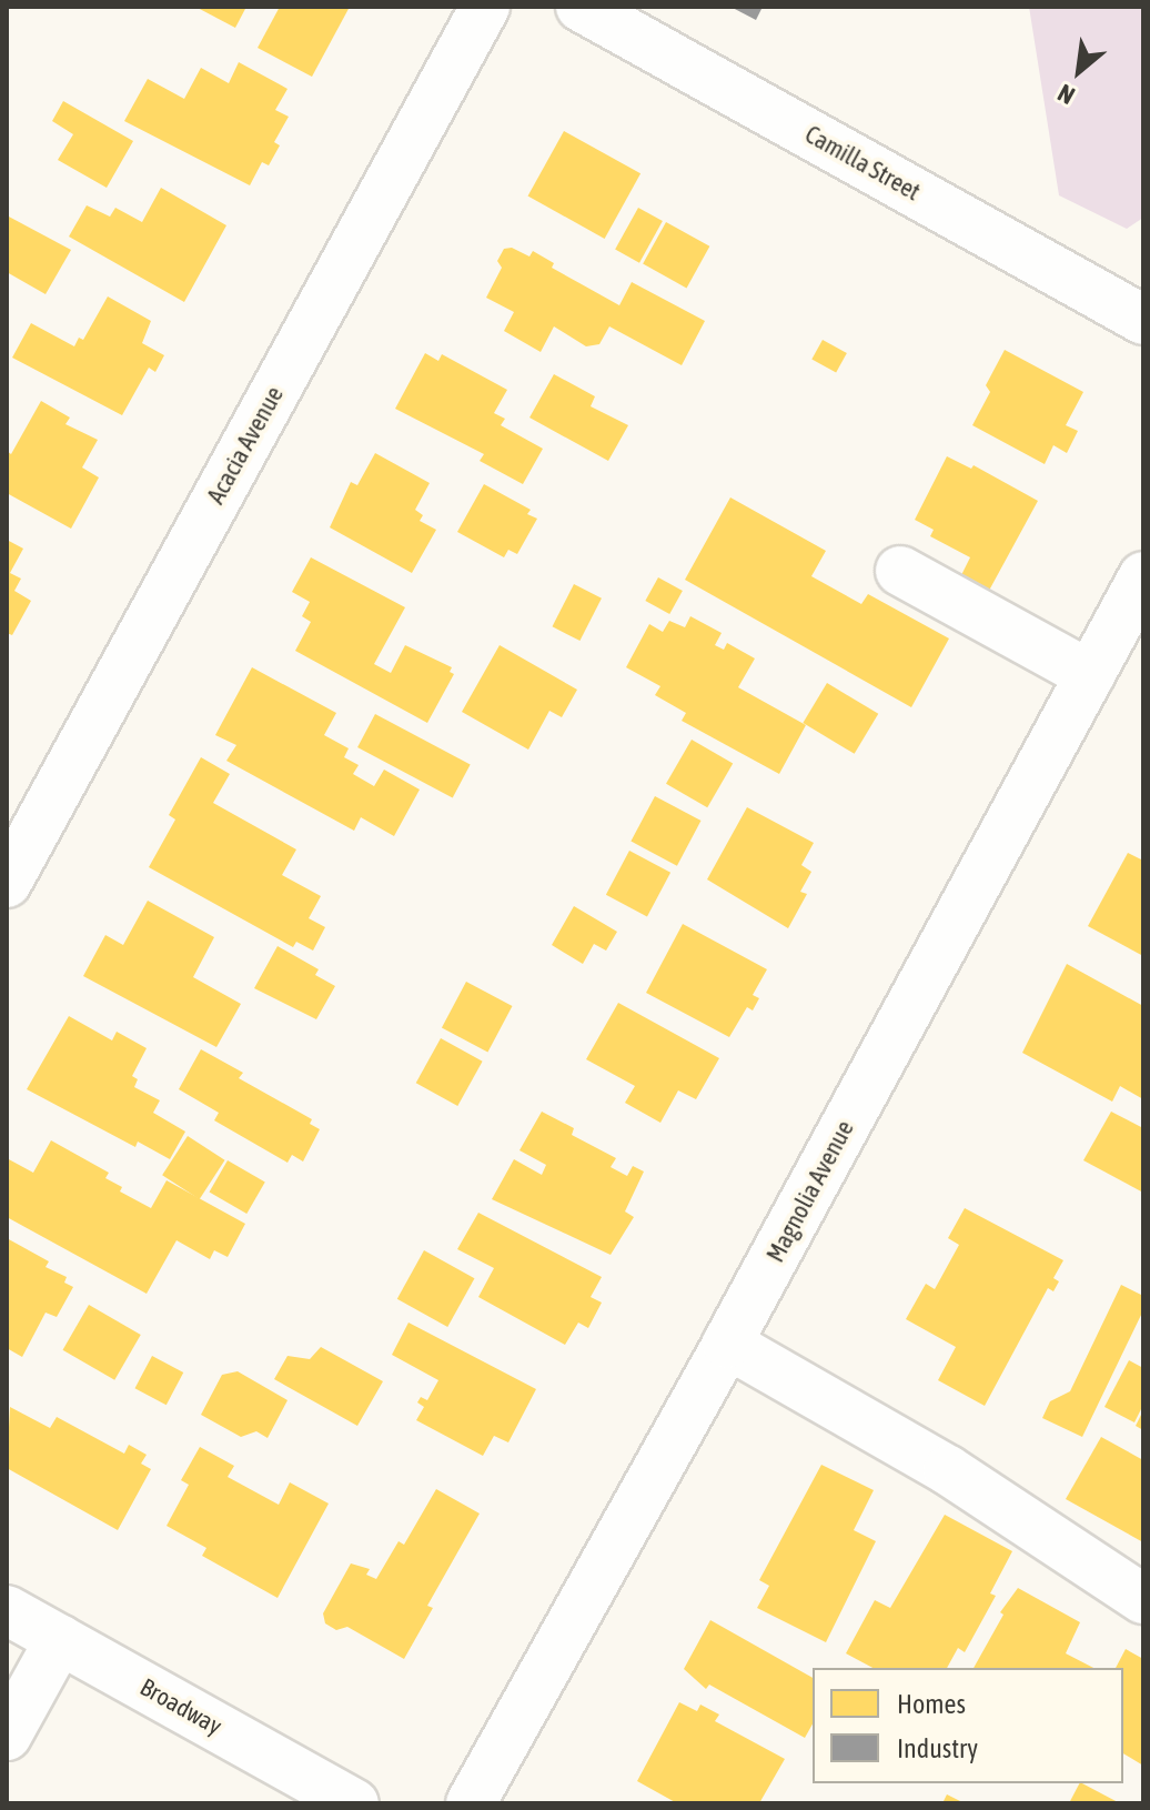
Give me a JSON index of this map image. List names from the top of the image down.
{
  "streets": {
    "street": [
      "Camilla Street",
      "Acacia Avenue",
      "Magnolia Avenue",
      "Broadway"
    ]
  },
  "legend": ["Homes", "Industry"],
  "north": "bottom left"
}
